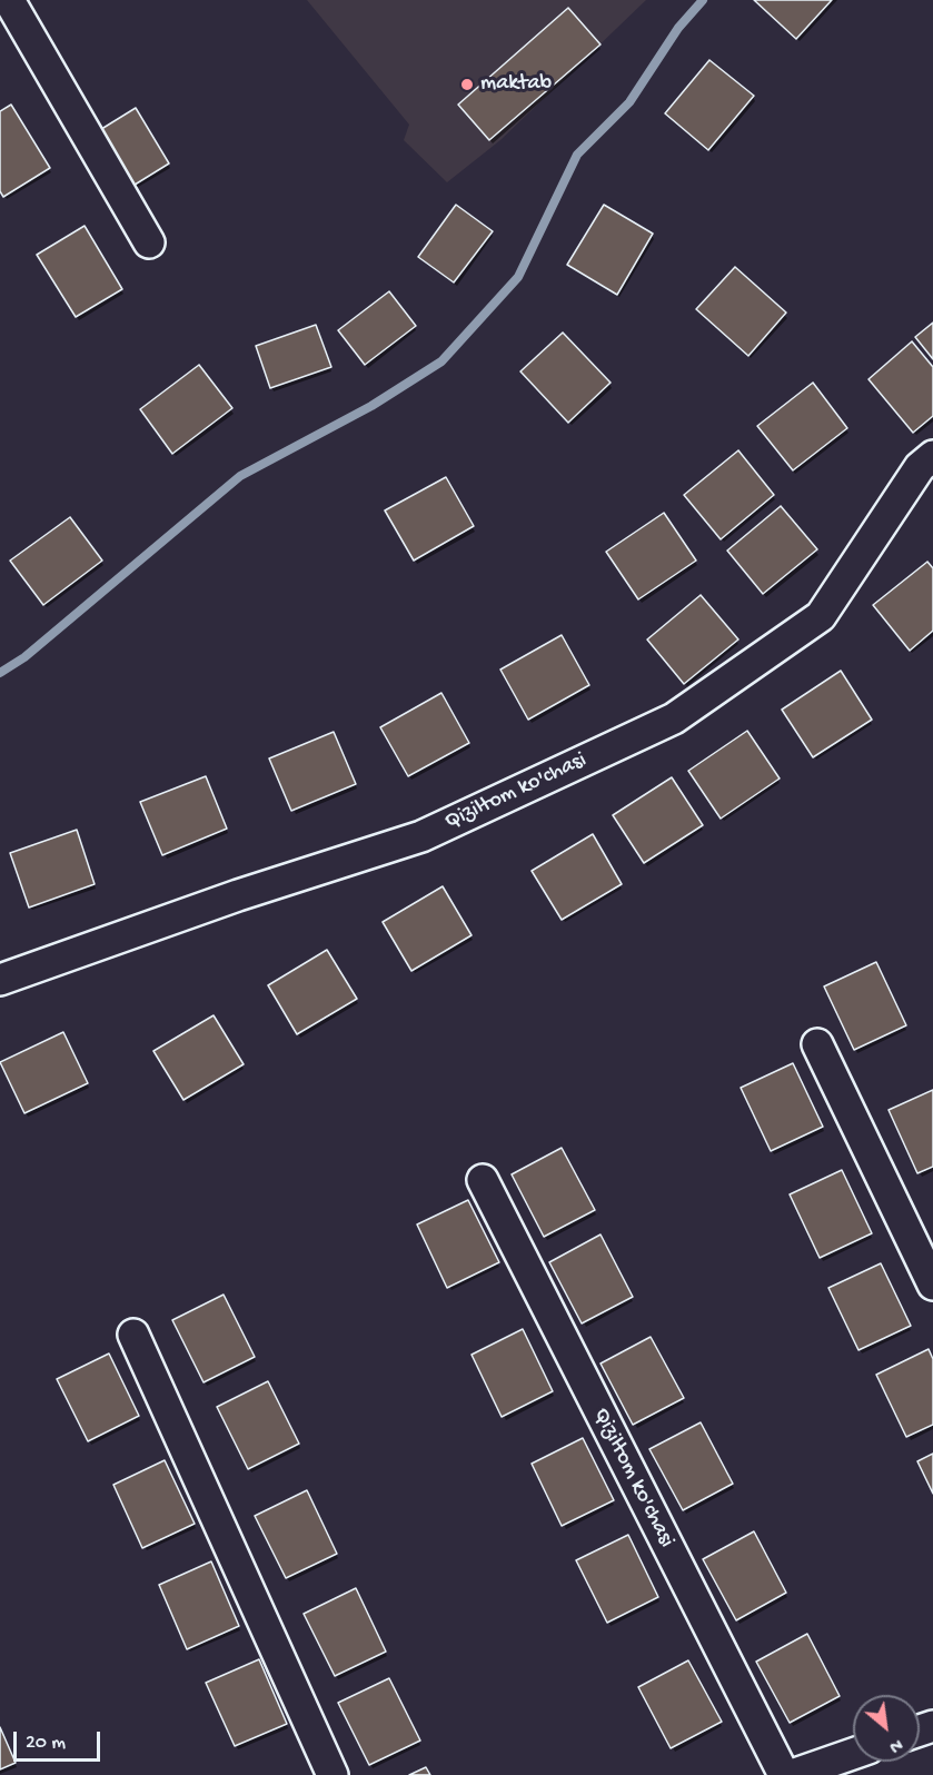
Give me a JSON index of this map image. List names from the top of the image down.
{
  "streets": {
    "street": ["Qiziltom ko'chasi"]
  },
  "places": ["maktab"],
  "scale_bar": "20 m",
  "north": "bottom right"
}
